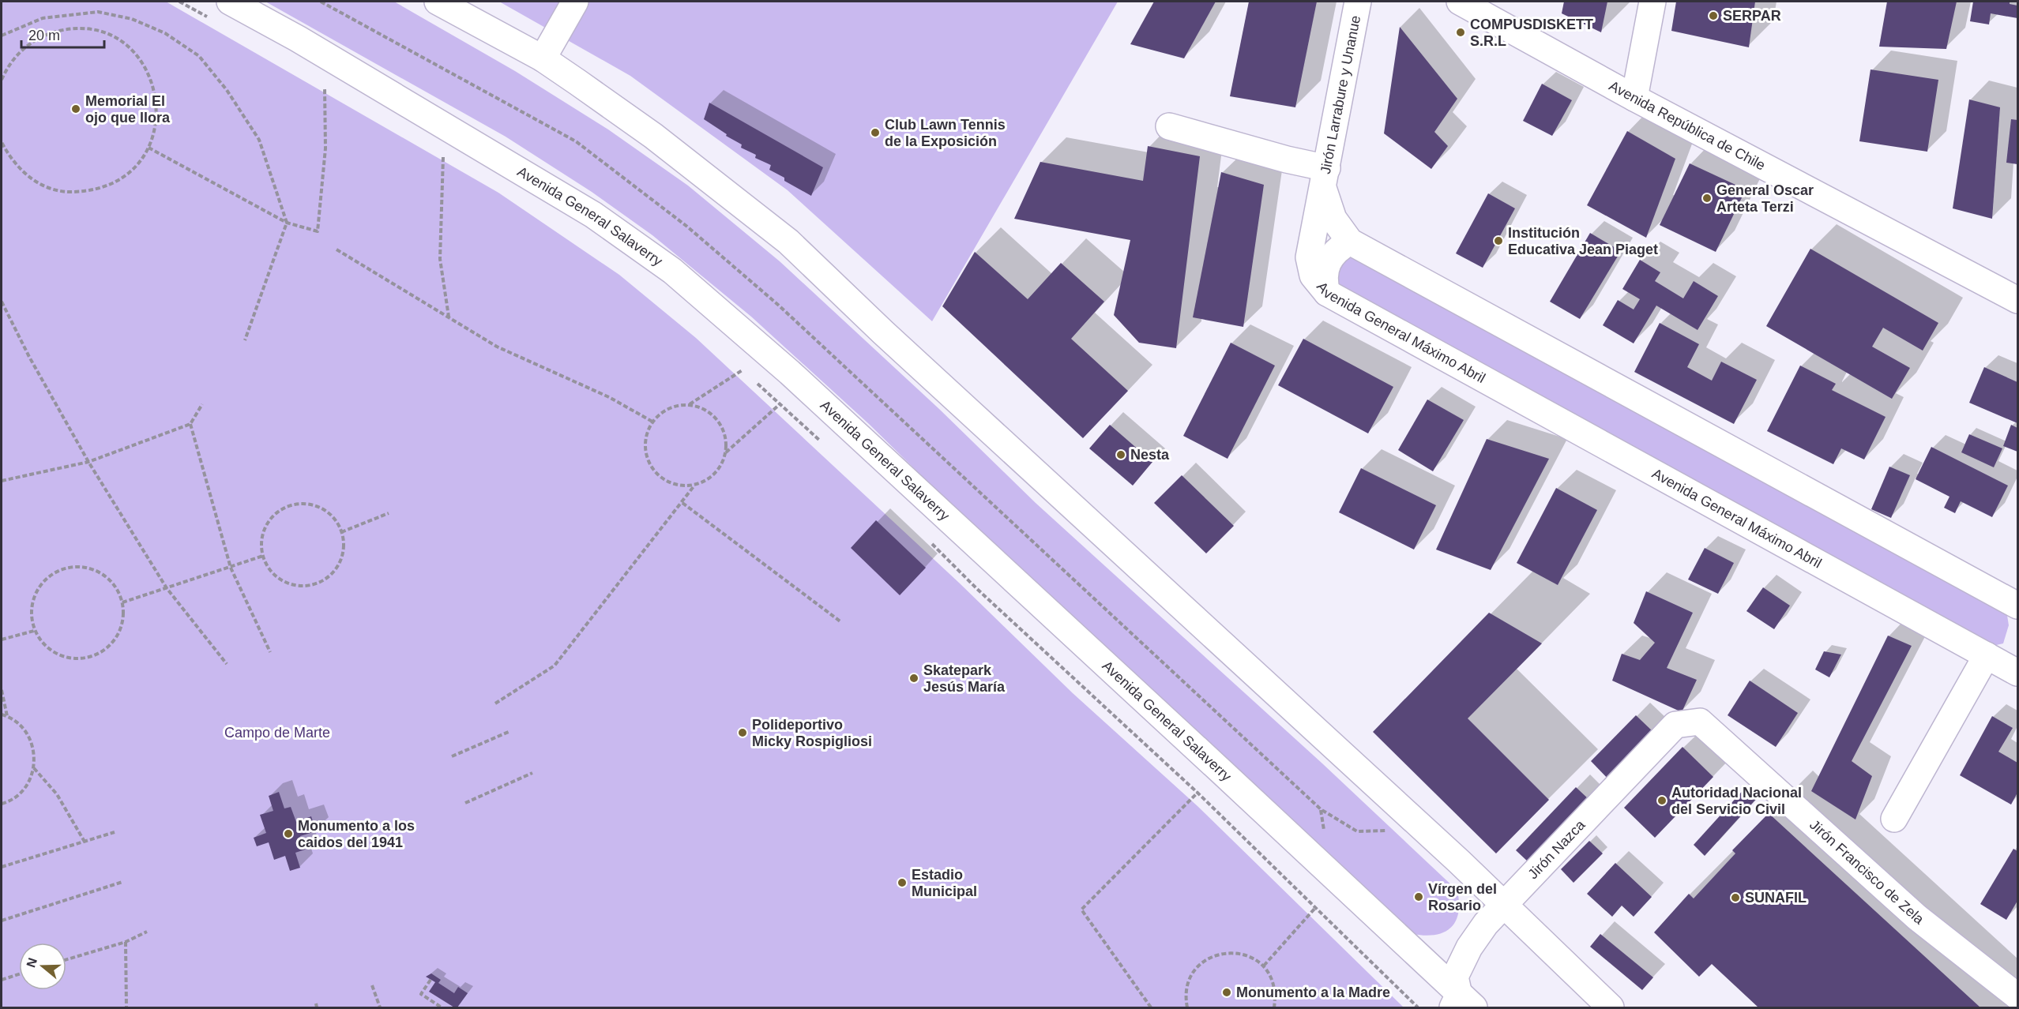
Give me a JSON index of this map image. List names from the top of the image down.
{
  "streets": {
    "street": [
      "Jirón Larrabure y Unanue",
      "Avenida República de Chile",
      "Avenida General Salaverry",
      "Avenida General Máximo Abril",
      "Jirón Nazca",
      "Jirón Francisco de Zela"
    ]
  },
  "crossings": [
    ["Jirón Larrabure y Unanue", "Avenida General Máximo Abril"],
    ["Avenida General Salaverry", "Jirón Nazca"],
    ["Jirón Nazca", "Jirón Francisco de Zela"]
  ],
  "parks": ["Campo de Marte"],
  "places": [
    "SERPAR",
    "COMPUSDISKETT S.R.L",
    "Memorial El ojo que llora",
    "Club Lawn Tennis de la Exposición",
    "General Oscar Arteta Terzi",
    "Institución Educativa Jean Piaget",
    "Nesta",
    "Skatepark Jesús María",
    "Polideportivo Micky Rospigliosi",
    "Autoridad Nacional del Servicio Civil",
    "Monumento a los caidos del 1941",
    "Estadio Municipal",
    "Vírgen del Rosario",
    "SUNAFIL",
    "Monumento a la Madre"
  ],
  "scale_bar": "20 m",
  "north": "left"
}
